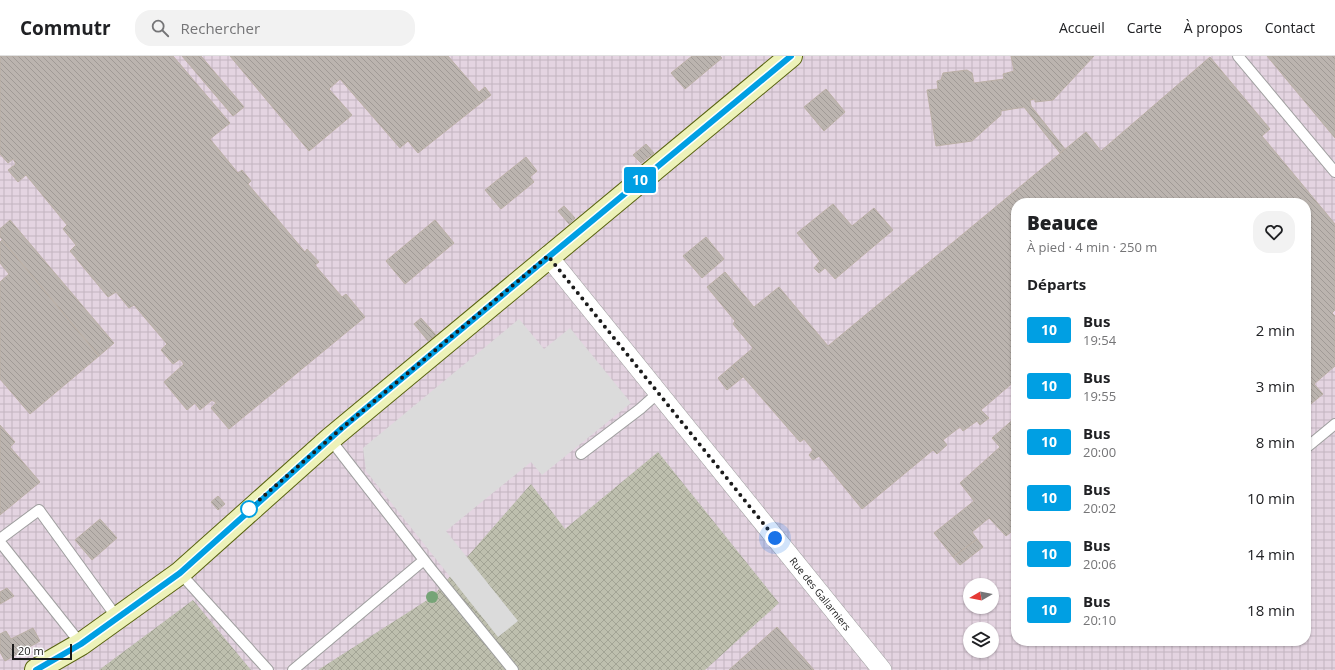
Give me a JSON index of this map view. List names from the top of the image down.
{
  "streets": {
    "street": ["Rue des Gallarniers"]
  },
  "lines": ["bus line 10"],
  "scale_bar": "20 m",
  "north": "left",
  "page": {
    "header": "Commutr",
    "search": "Rechercher",
    "nav": [
      "Accueil",
      "Carte",
      "À propos",
      "Contact"
    ],
    "on_map": "10",
    "heading": [
      ["Beauce", "À pied · 4 min · 250 m"],
      "Départs"
    ],
    "list": [
      {
        "mark": "10",
        "name": "Bus",
        "note": "19:54",
        "value": "2 min"
      },
      {
        "mark": "10",
        "name": "Bus",
        "note": "19:55",
        "value": "3 min"
      },
      {
        "mark": "10",
        "name": "Bus",
        "note": "20:00",
        "value": "8 min"
      },
      {
        "mark": "10",
        "name": "Bus",
        "note": "20:02",
        "value": "10 min"
      },
      {
        "mark": "10",
        "name": "Bus",
        "note": "20:06",
        "value": "14 min"
      },
      {
        "mark": "10",
        "name": "Bus",
        "note": "20:10",
        "value": "18 min"
      }
    ],
    "scale": "20 m"
  }
}
